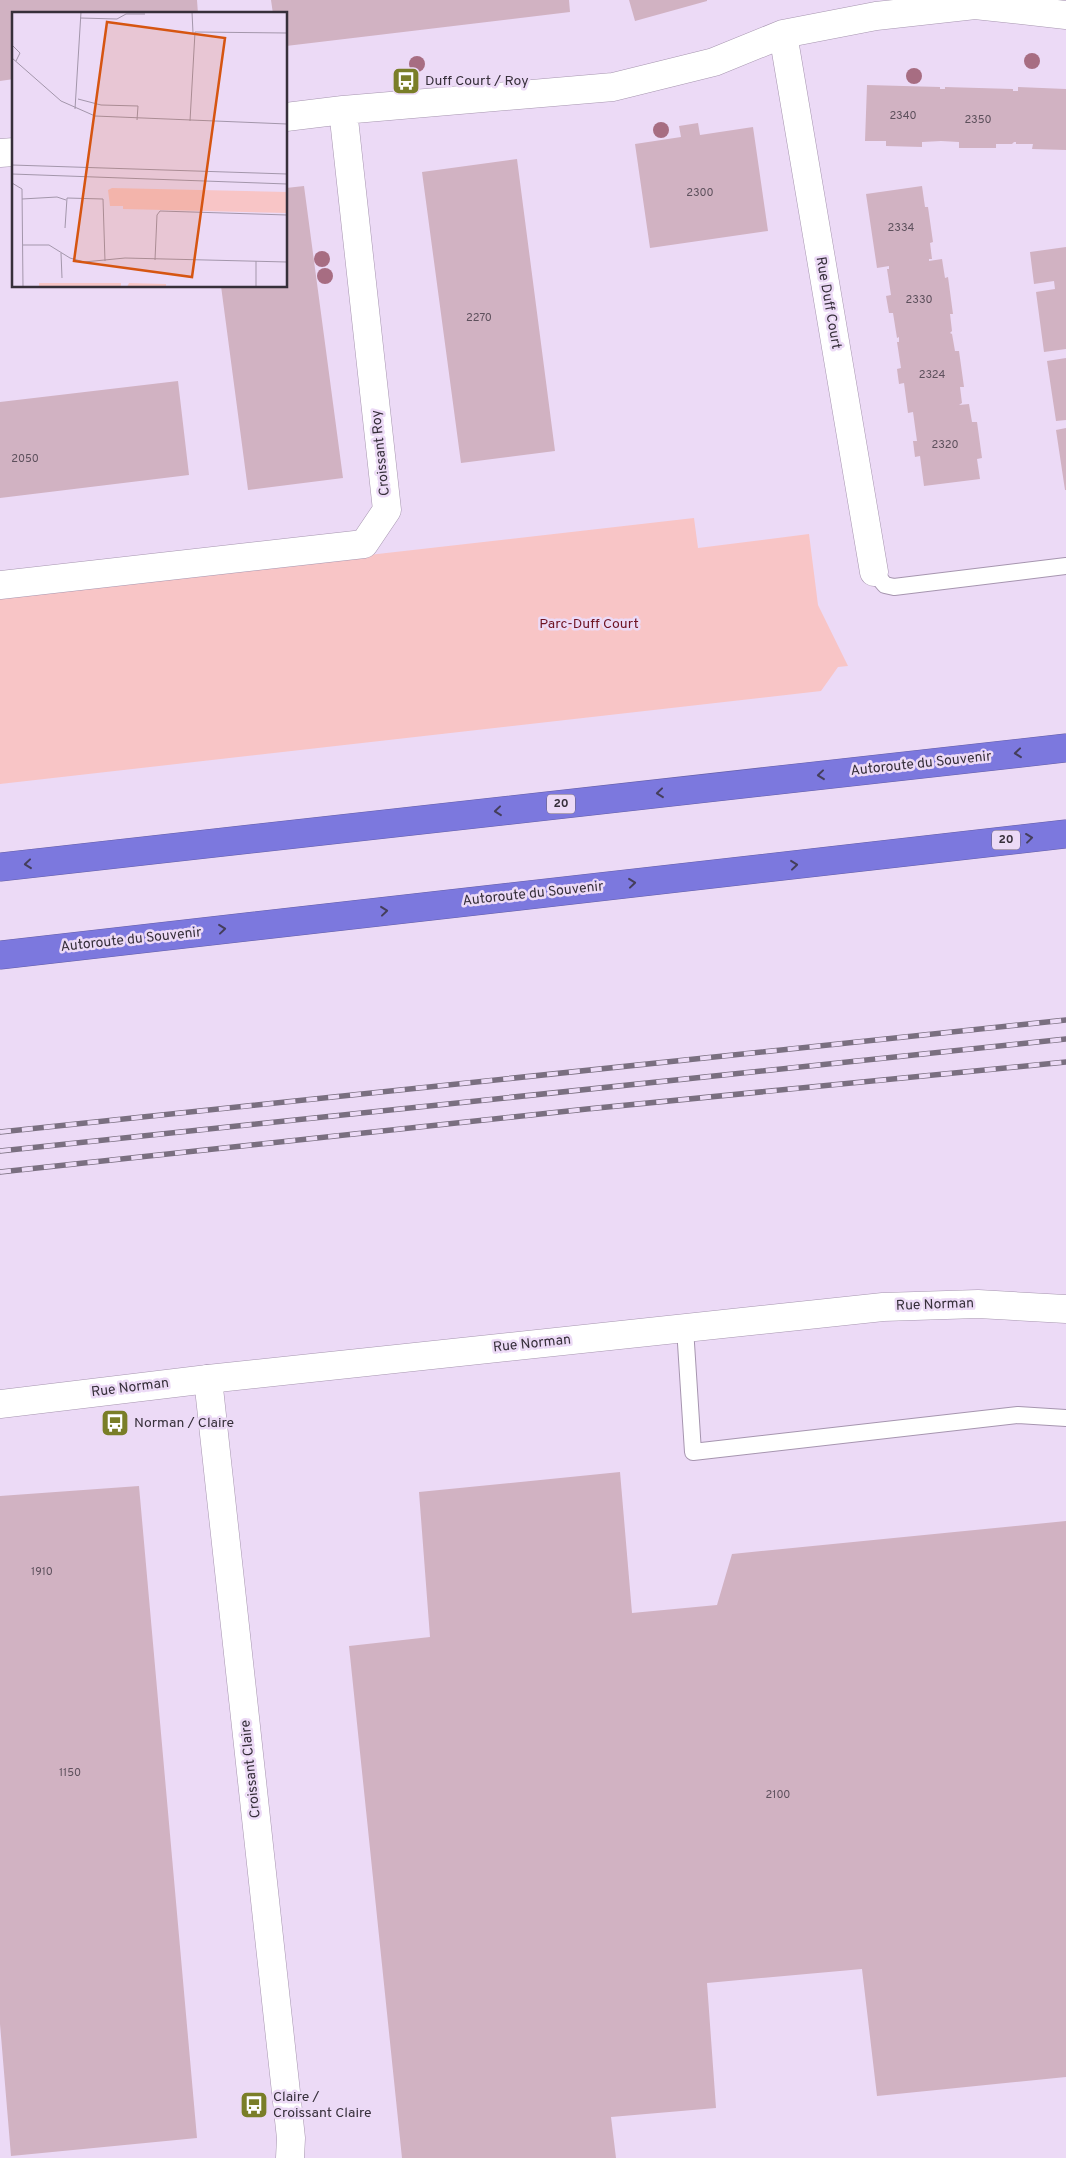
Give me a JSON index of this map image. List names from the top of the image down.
{
  "streets": {
    "highway": ["Autoroute du Souvenir", "20"],
    "street": [
      "Rue Duff Court",
      "Croissant Roy",
      "Rue Norman",
      "Croissant Claire"
    ]
  },
  "crossings": [
    ["Rue Norman", "Croissant Claire"]
  ],
  "parks": ["Parc-Duff Court"],
  "places": {
    "bus stop": ["Duff Court / Roy", "Norman / Claire", "Claire / Croissant Claire"]
  },
  "house_numbers": [
    "2340",
    "2350",
    "2300",
    "2334",
    "2330",
    "2270",
    "2324",
    "2320",
    "2050",
    "1910",
    "1150",
    "2100"
  ]
}
